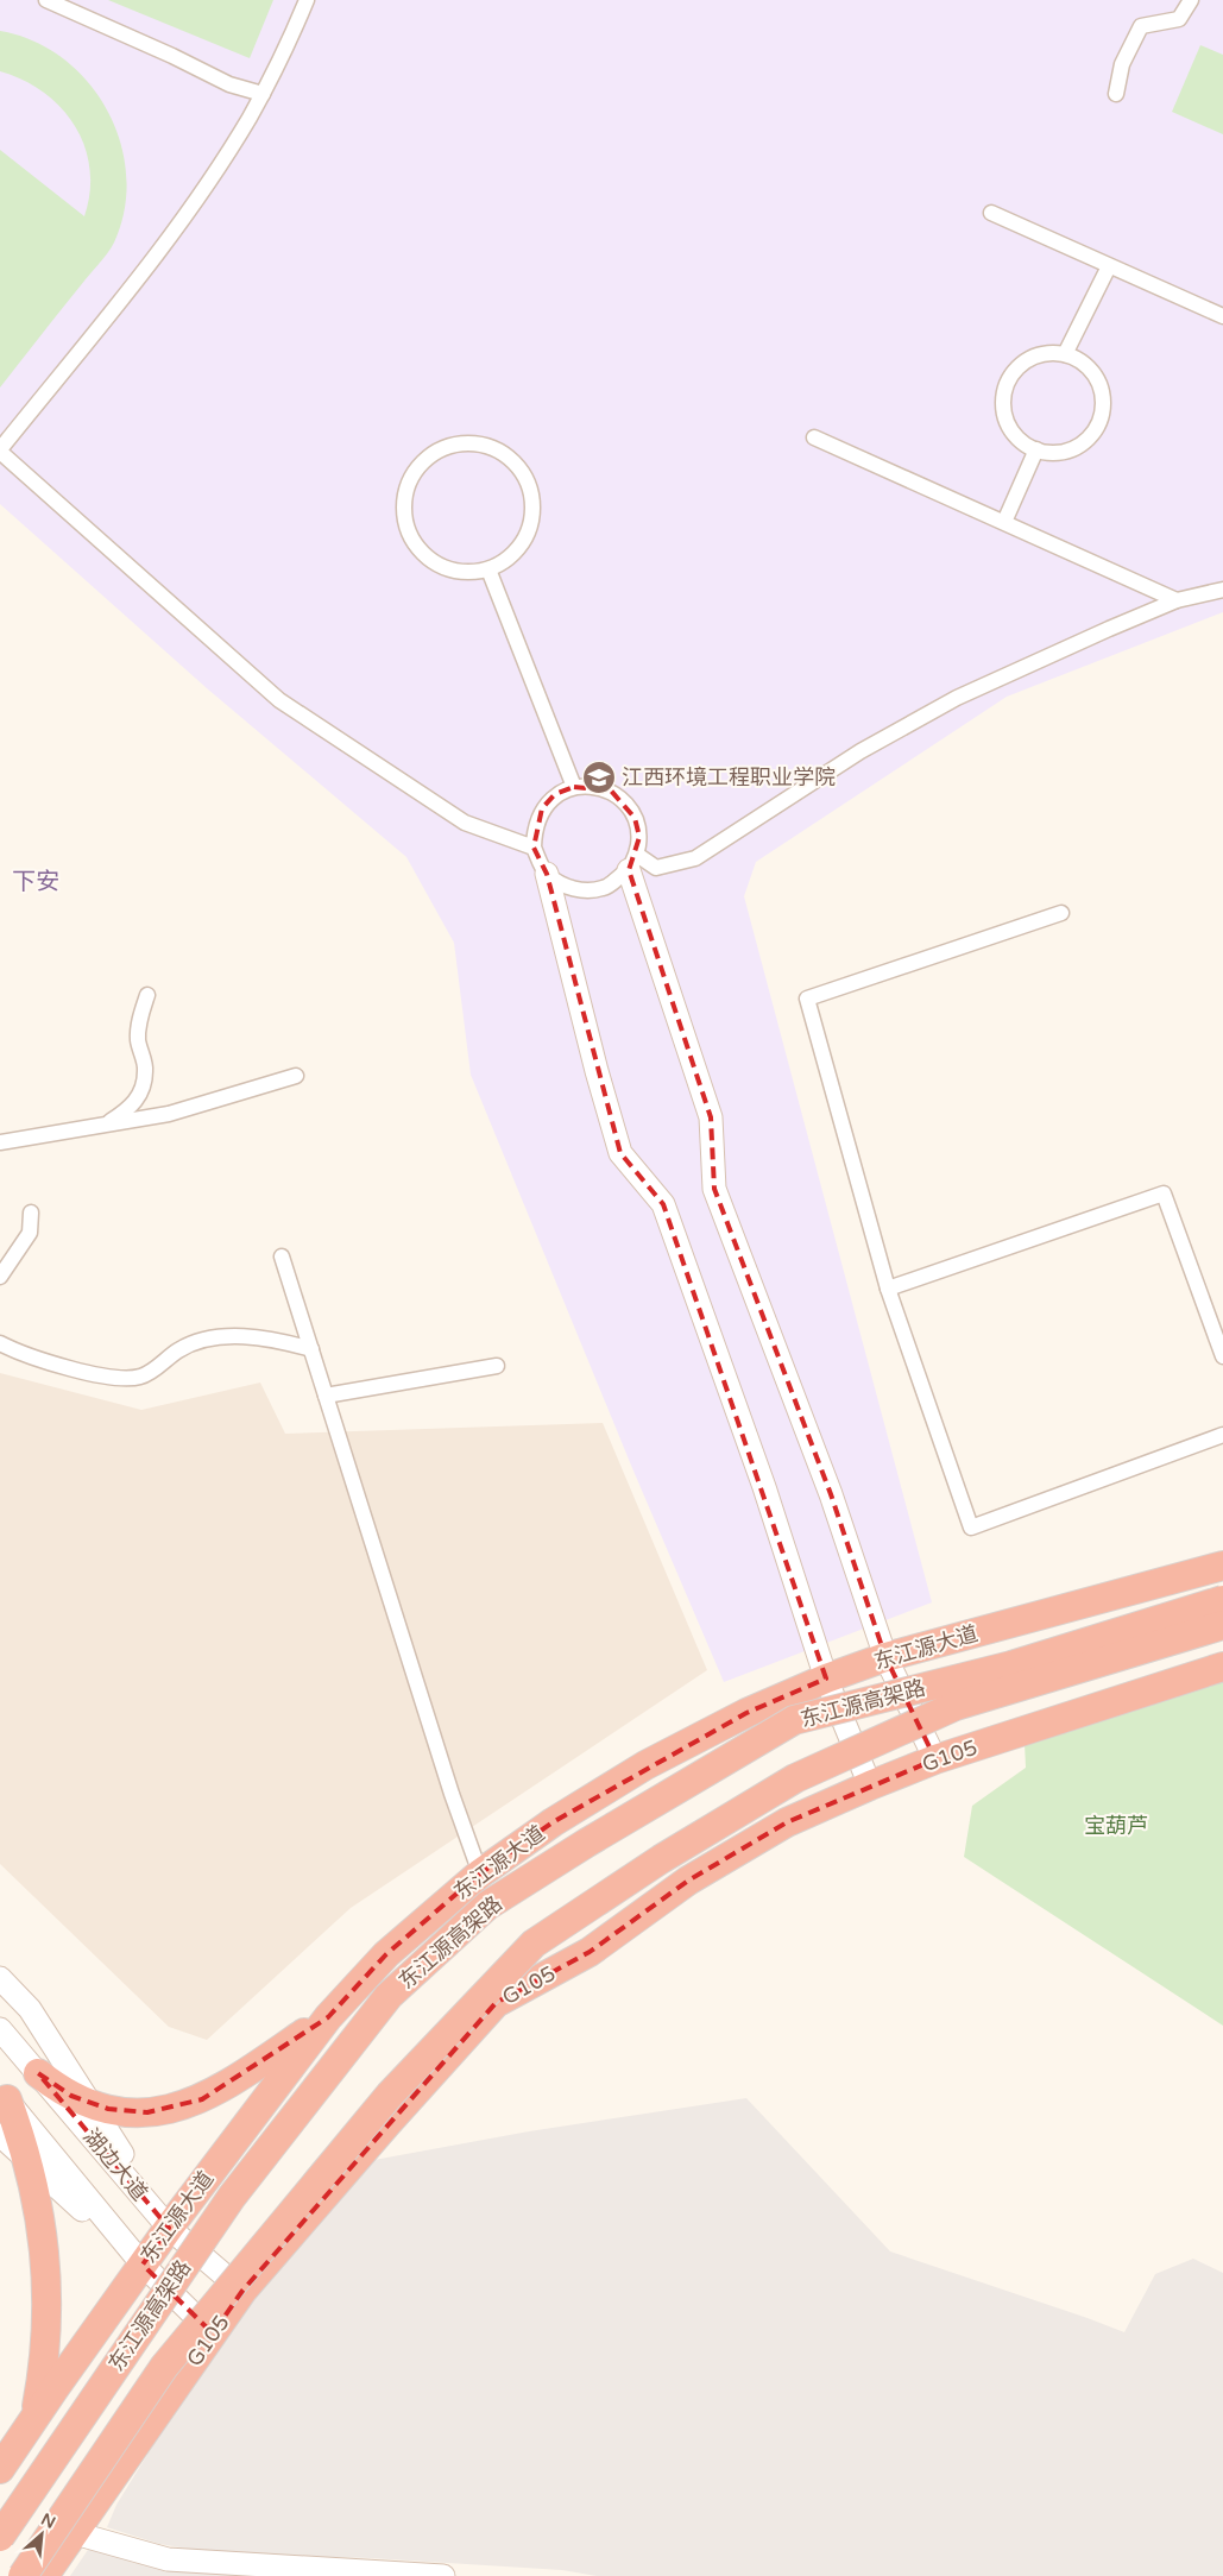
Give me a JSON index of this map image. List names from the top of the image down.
{
  "streets": {
    "highway": ["东江源大道", "东江源高架路", "G105"],
    "street": ["湖边大道"]
  },
  "crossings": [
    ["东江源大道", "湖边大道"],
    ["G105", "湖边大道"]
  ],
  "districts": ["下安"],
  "parks": ["宝葫芦"],
  "places": {
    "school or university": ["江西环境工程职业学院"]
  },
  "north": "top right"
}
